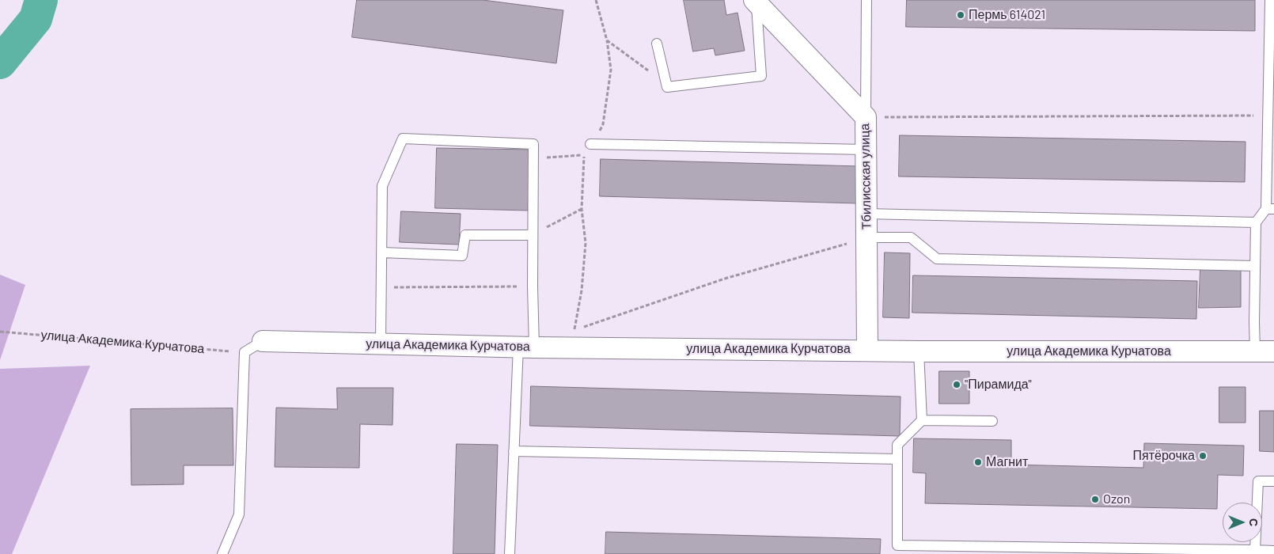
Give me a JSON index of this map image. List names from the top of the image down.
{
  "streets": {
    "street": ["Тбилисская улица", "улица Академика Курчатова"]
  },
  "crossings": [
    ["Тбилисская улица", "улица Академика Курчатова"]
  ],
  "places": [
    "Пермь 614021",
    "\"Пирамида\"",
    "Пятёрочка",
    "Магнит",
    "Ozon"
  ],
  "north": "right"
}
